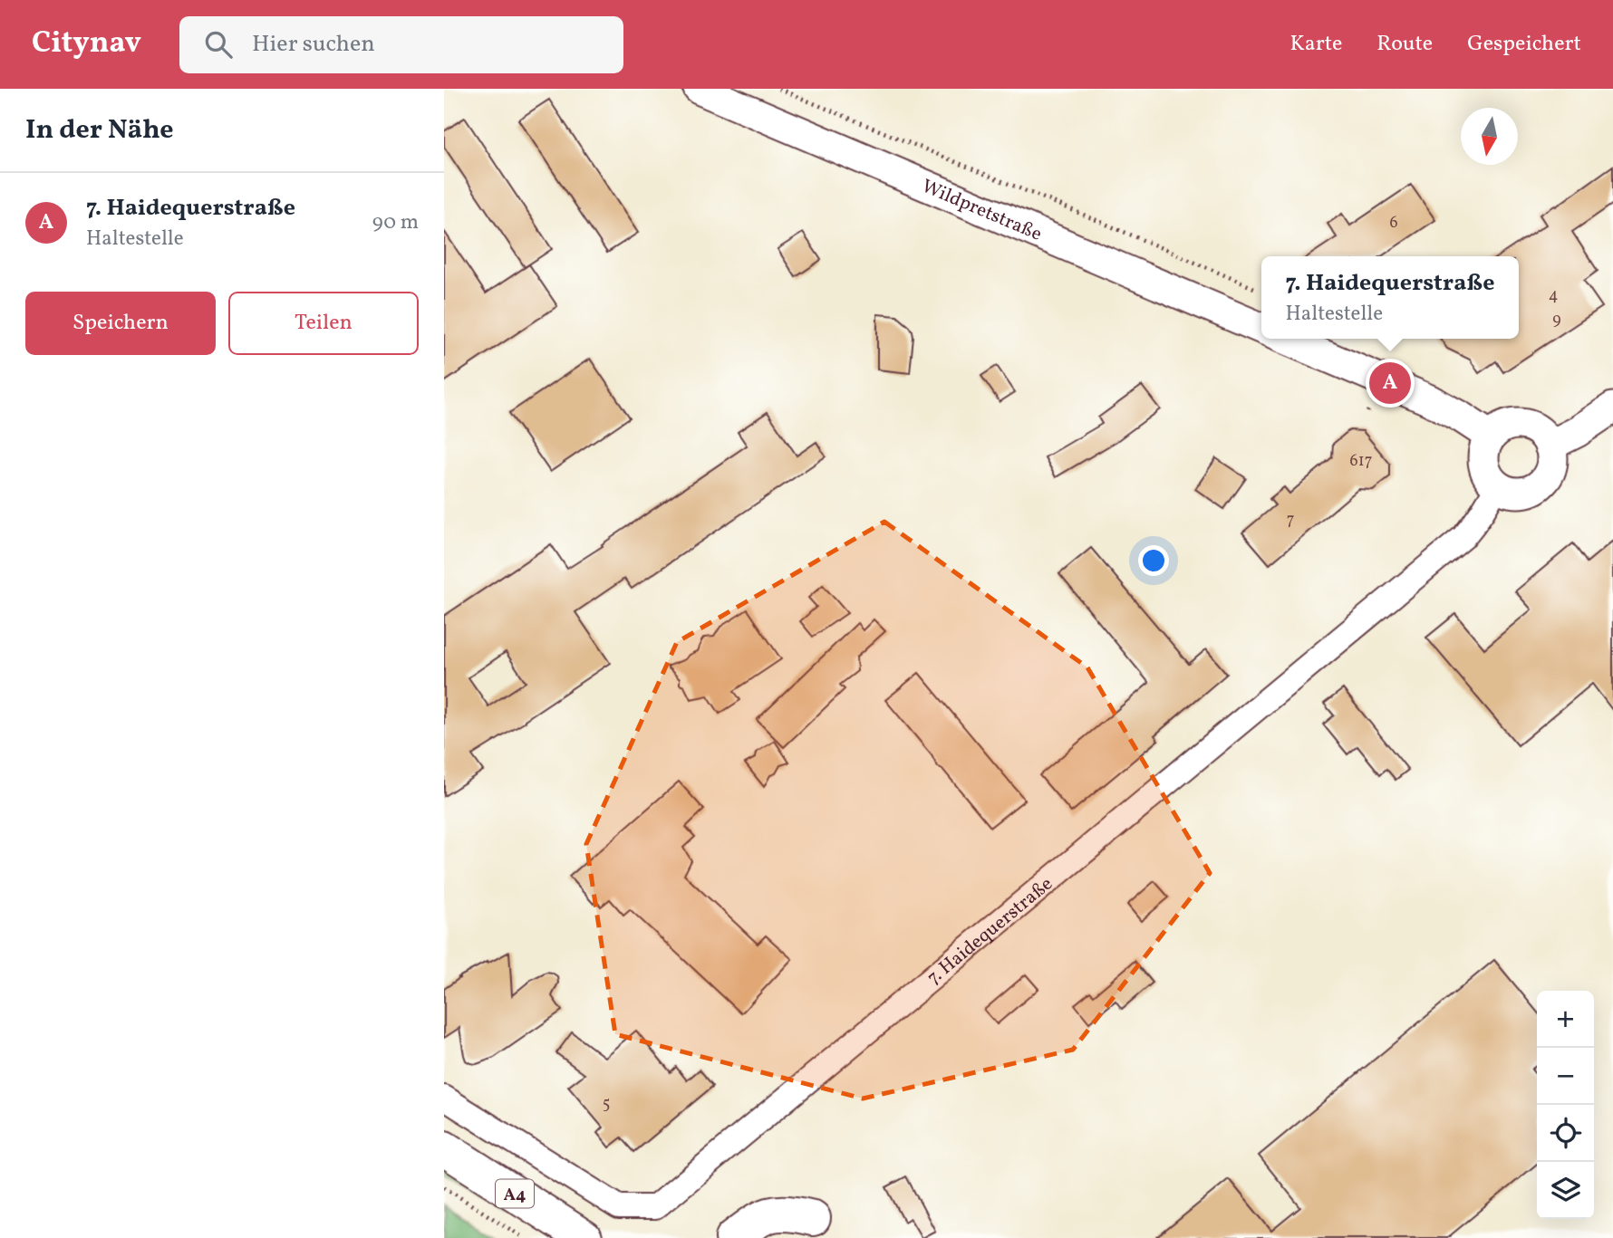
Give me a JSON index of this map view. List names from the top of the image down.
{
  "streets": {
    "highway": ["A4"],
    "main road": ["Wildpretstraße"],
    "street": ["7. Haidequerstraße"]
  },
  "house_numbers": [
    "6",
    "4",
    "9",
    "617",
    "7",
    "5"
  ],
  "north": "bottom",
  "page": {
    "header": "Citynav",
    "search": "Hier suchen",
    "nav": ["Karte", "Route", "Gespeichert"],
    "heading": "In der Nähe",
    "list": [
      {
        "mark": "A",
        "name": "7. Haidequerstraße",
        "note": "Haltestelle",
        "value": "90 m"
      }
    ],
    "popup": ["7. Haidequerstraße", "Haltestelle"],
    "buttons": ["Speichern", "Teilen"],
    "pins": "A",
    "map_buttons": ["+", "−"]
  }
}
